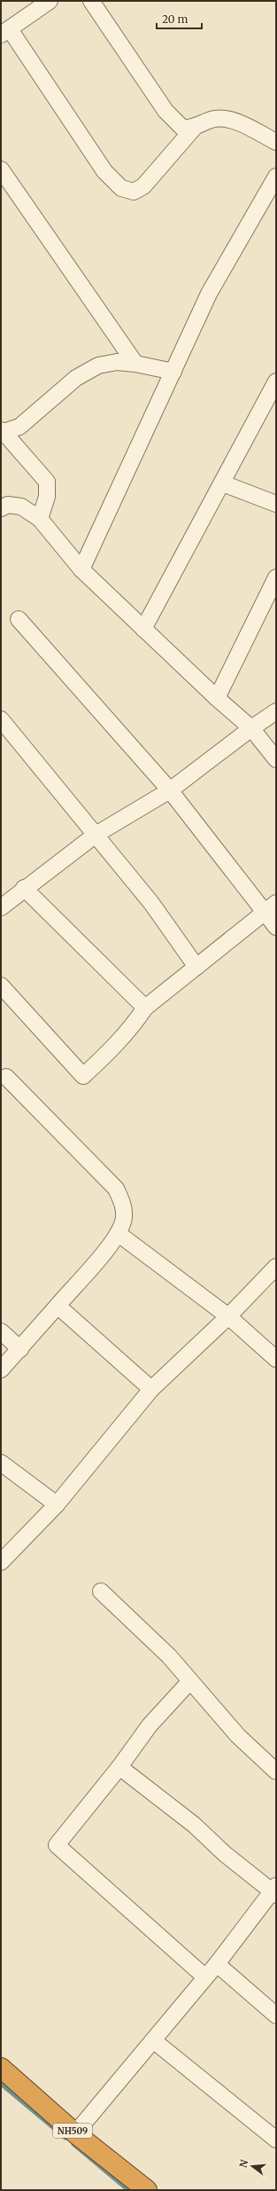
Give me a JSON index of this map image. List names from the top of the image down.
{
  "streets": {
    "highway": ["NH509"]
  },
  "scale_bar": "20 m",
  "north": "left"
}
